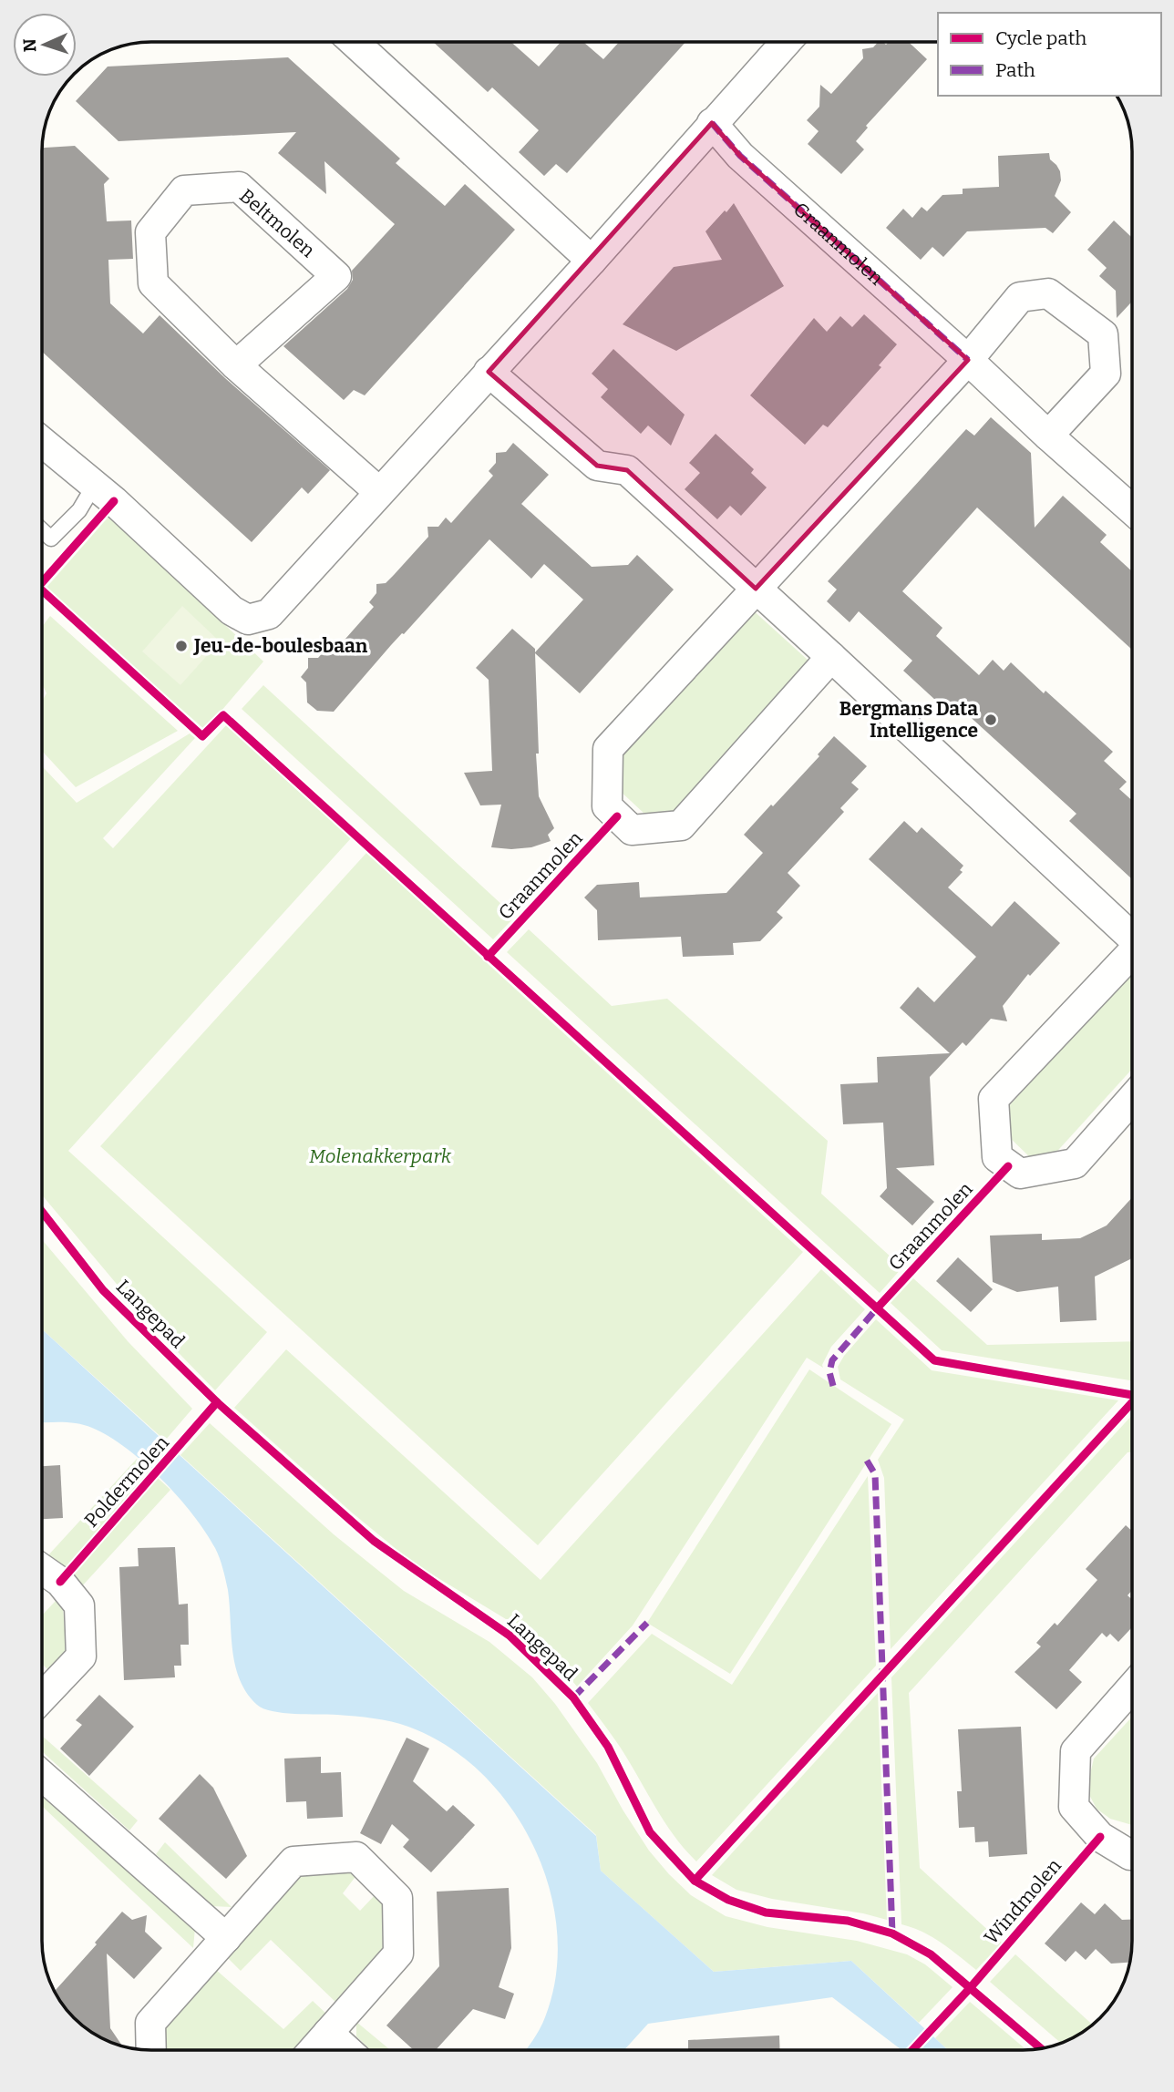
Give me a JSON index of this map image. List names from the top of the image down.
{
  "streets": {
    "street": ["Beltmolen", "Graanmolen"],
    "cycle path": ["Langepad", "Poldermolen", "Windmolen"]
  },
  "parks": ["Molenakkerpark"],
  "places": ["Jeu-de-boulesbaan", "Bergmans Data Intelligence"],
  "legend": ["Cycle path", "Path"],
  "north": "left"
}
